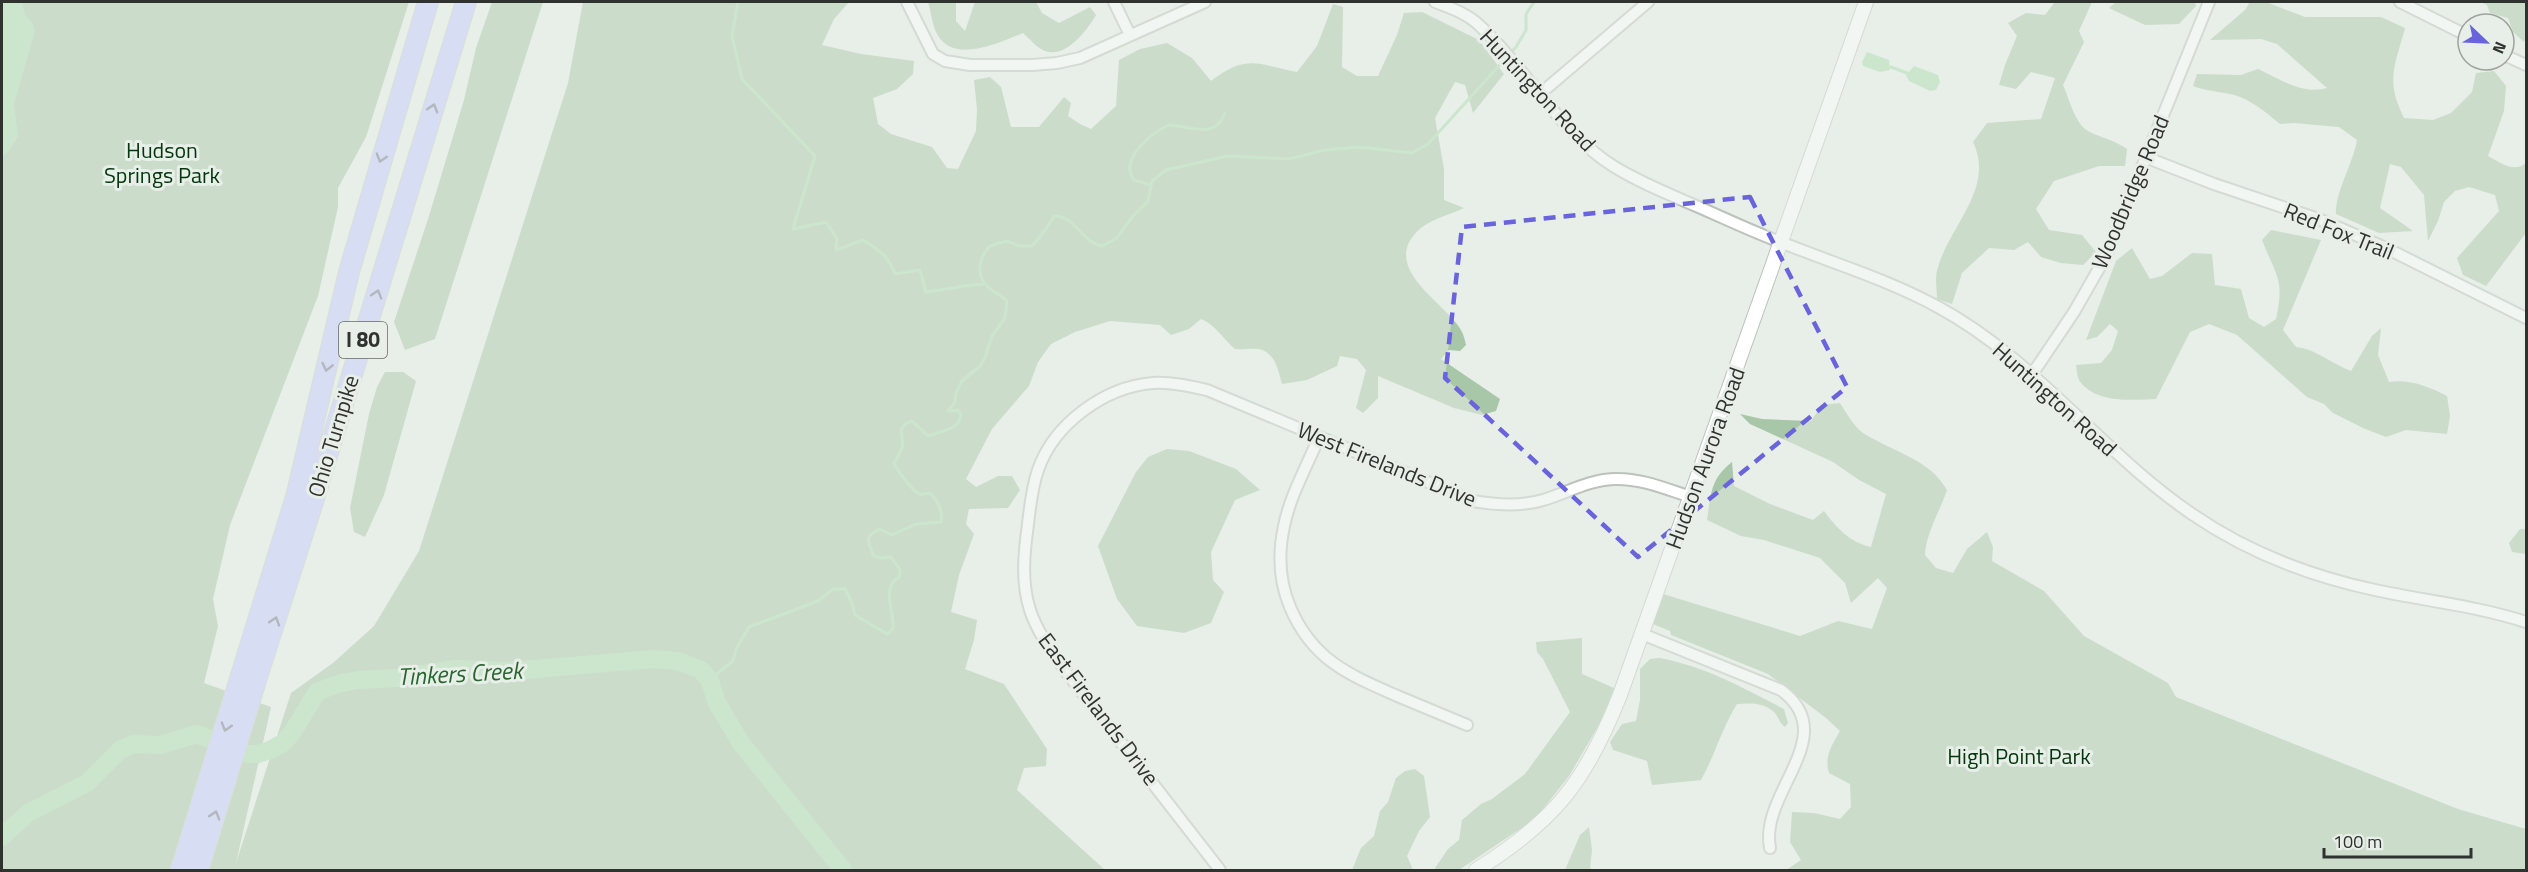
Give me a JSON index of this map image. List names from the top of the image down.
{
  "streets": {
    "highway": ["I 80", "Ohio Turnpike"],
    "street": [
      "Huntington Road",
      "Woodbridge Road",
      "Red Fox Trail",
      "Hudson Aurora Road",
      "West Firelands Drive",
      "East Firelands Drive"
    ]
  },
  "crossings": [
    ["Huntington Road", "Woodbridge Road"],
    ["Huntington Road", "Hudson Aurora Road"],
    ["Woodbridge Road", "Red Fox Trail"],
    ["Hudson Aurora Road", "West Firelands Drive"],
    ["West Firelands Drive", "East Firelands Drive"]
  ],
  "water": ["Tinkers Creek"],
  "parks": ["Hudson Springs Park", "High Point Park"],
  "scale_bar": "100 m",
  "north": "bottom right"
}
